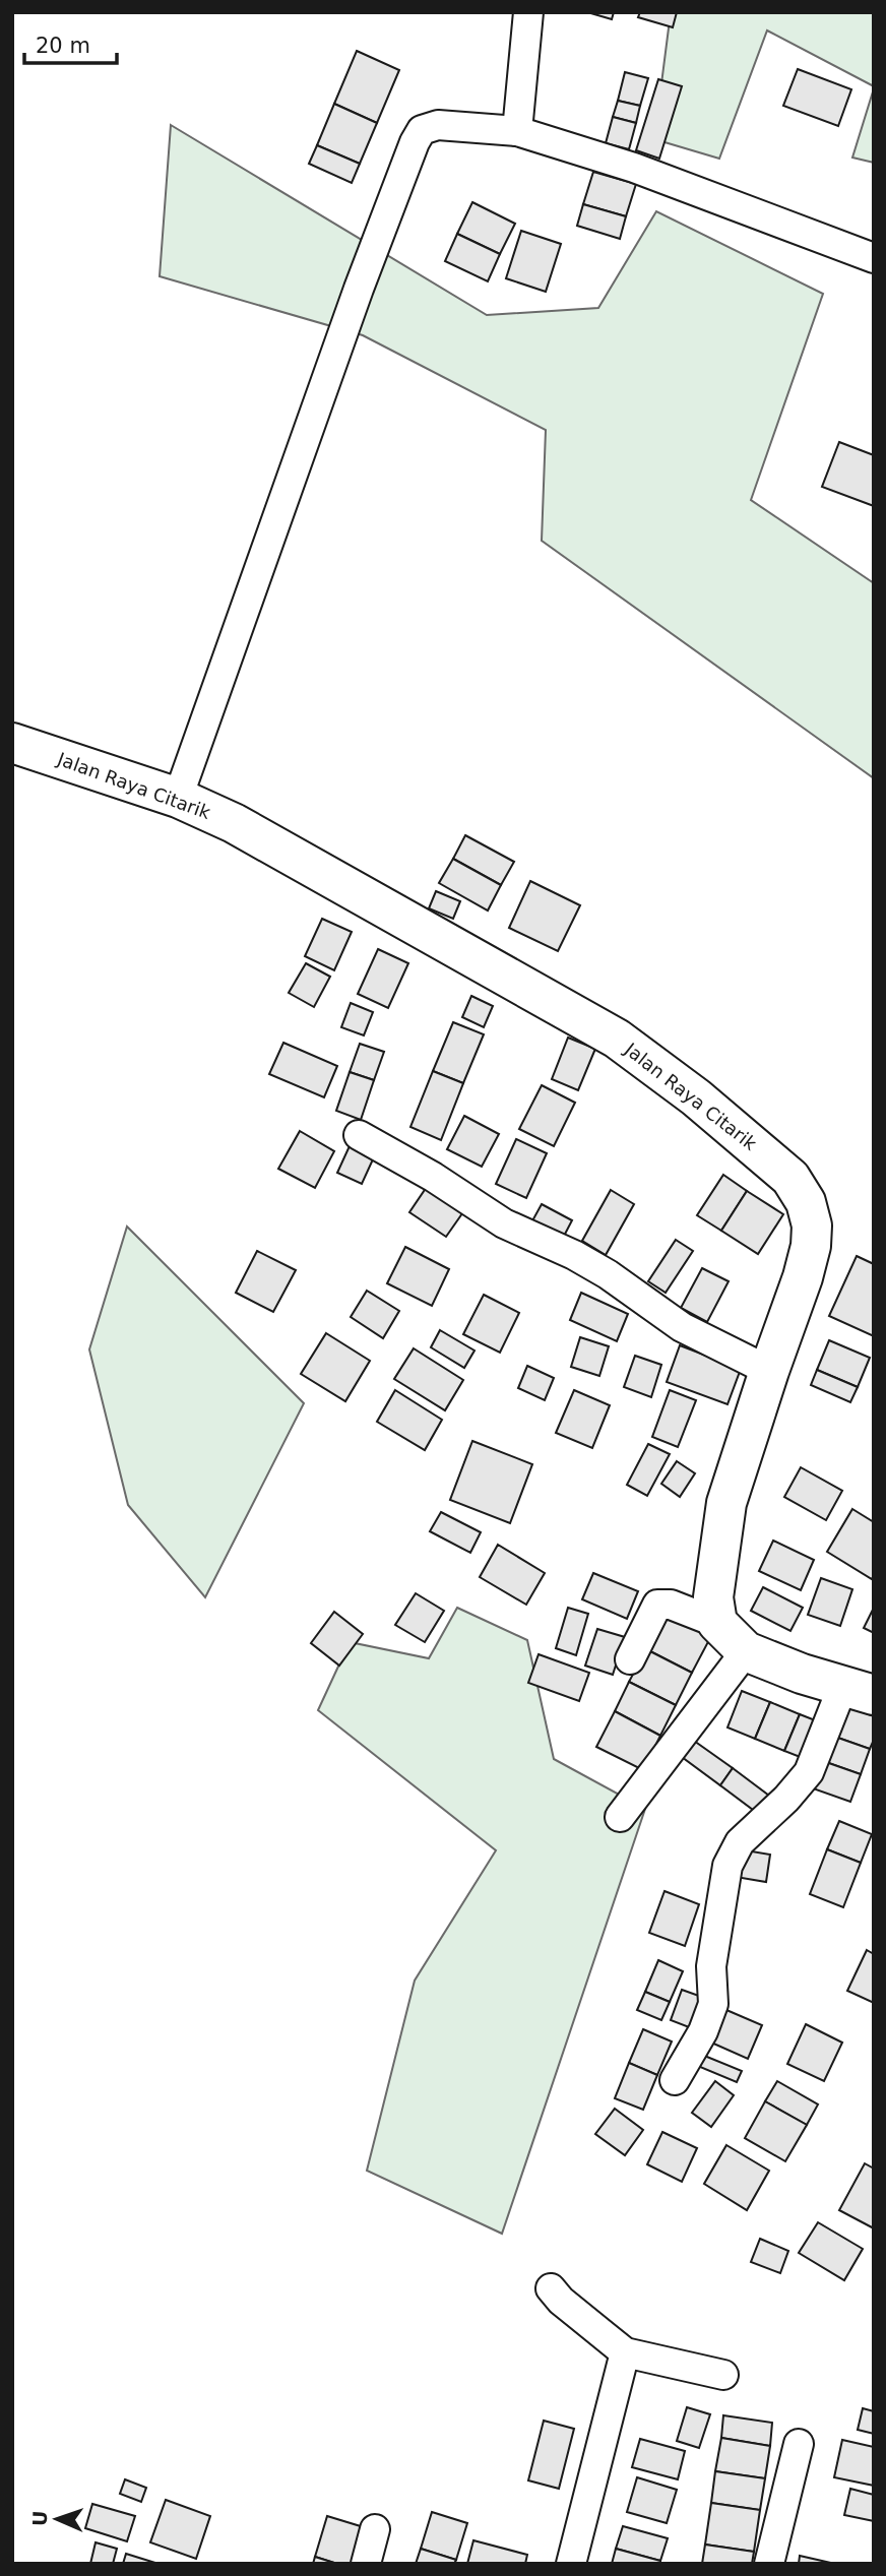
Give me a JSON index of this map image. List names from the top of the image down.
{
  "streets": {
    "street": ["Jalan Raya Citarik"]
  },
  "scale_bar": "20 m",
  "north": "left"
}
